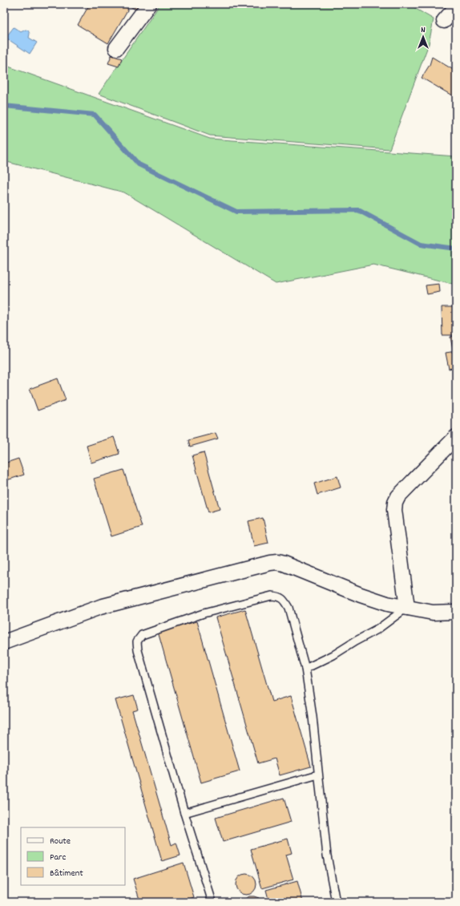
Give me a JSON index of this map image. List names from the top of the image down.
{
  "legend": ["Route", "Parc", "Bâtiment"],
  "north": "top"
}
